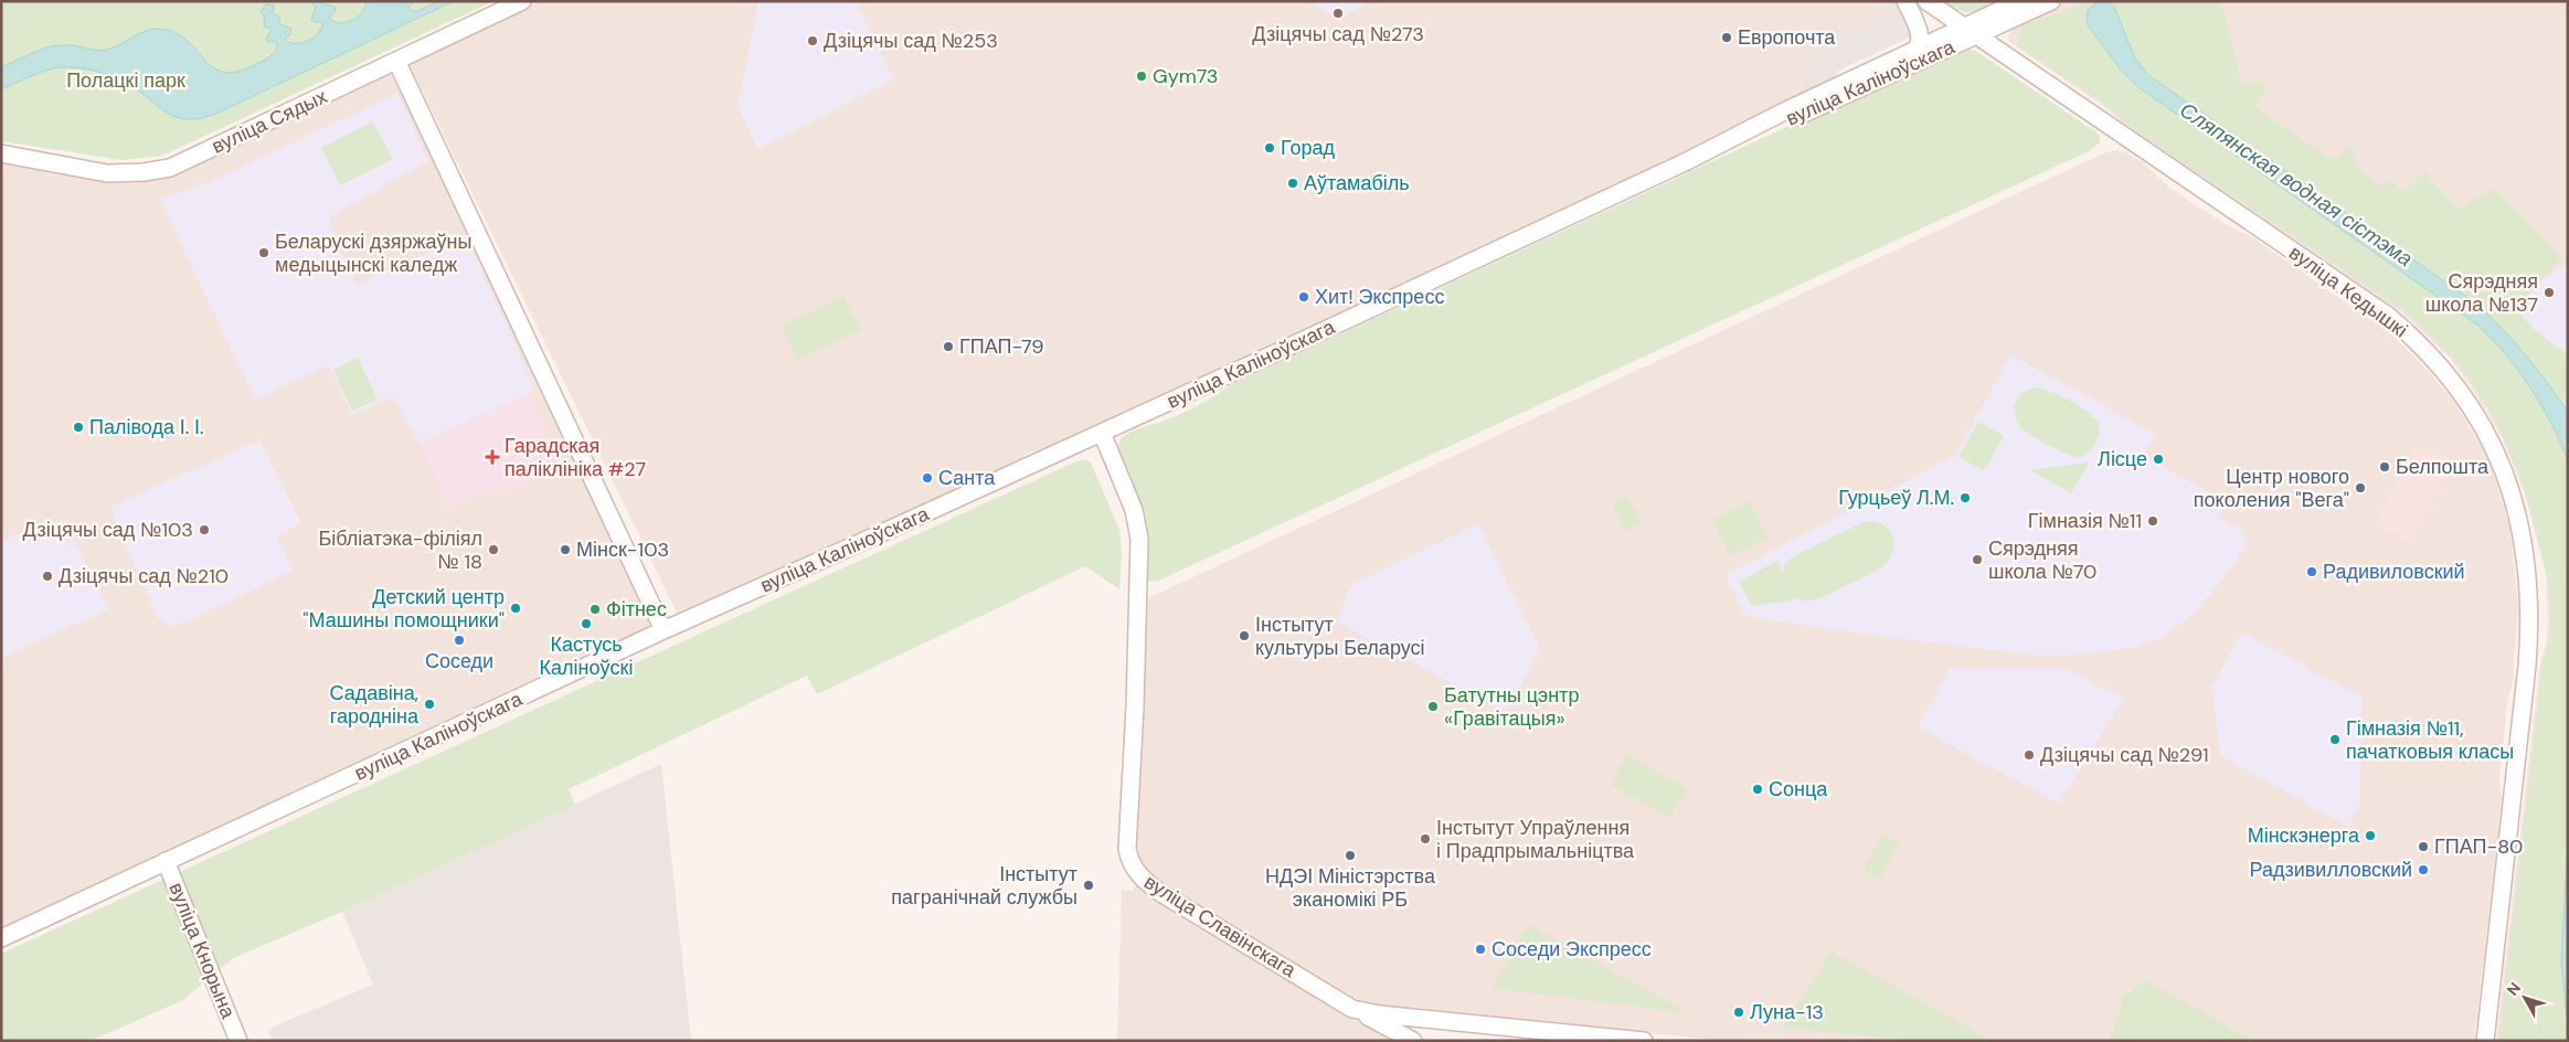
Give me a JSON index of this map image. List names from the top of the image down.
{
  "streets": {
    "street": [
      "вуліца Каліноўскага",
      "вуліца Сядых",
      "вуліца Кедышкі",
      "вуліца Славінскага",
      "вуліца Кнорына"
    ]
  },
  "crossings": [
    ["вуліца Каліноўскага", "вуліца Кедышкі"],
    ["вуліца Каліноўскага", "вуліца Славінскага"],
    ["вуліца Каліноўскага", "вуліца Кнорына"]
  ],
  "water": ["Сляпянская водная сістэма"],
  "parks": ["Полацкі парк"],
  "places": {
    "other": [
      "Дзіцячы сад №273",
      "Европочта",
      "Дзіцячы сад №253",
      "Gym73",
      "Горад",
      "Аўтамабіль",
      "Беларускі дзяржаўны медыцынскі каледж",
      "Сярэдняя школа №137",
      "Хит! Экспресс",
      "ГПАП-79",
      "Палівода І. І.",
      "Лісце",
      "Белпошта",
      "Санта",
      "Центр нового поколения \"Вега\"",
      "Гурцьеў Л.М.",
      "Гімназія №11",
      "Дзіцячы сад №103",
      "Бібліатэка-філіял № 18",
      "Мінск-103",
      "Сярэдняя школа №70",
      "Радивиловский",
      "Дзіцячы сад №210",
      "Детский центр \"Машины помощники\"",
      "Фітнес",
      "Кастусь Каліноўскі",
      "Інстытут культуры Беларусі",
      "Соседи",
      "Садавіна, гародніна",
      "Батутны цэнтр «Гравітацыя»",
      "Гімназія №11, пачатковыя класы",
      "Дзіцячы сад №291",
      "Сонца",
      "Мінскэнерга",
      "Інстытут Упраўлення і Прадпрымальніцтва",
      "ГПАП-80",
      "НДЭІ Міністэрства эканомікі РБ",
      "Радзивилловский",
      "Інстытут пагранічнай службы",
      "Соседи Экспресс",
      "Луна-13"
    ],
    "health": ["Гарадская паліклініка #27"]
  },
  "north": "top left"
}
